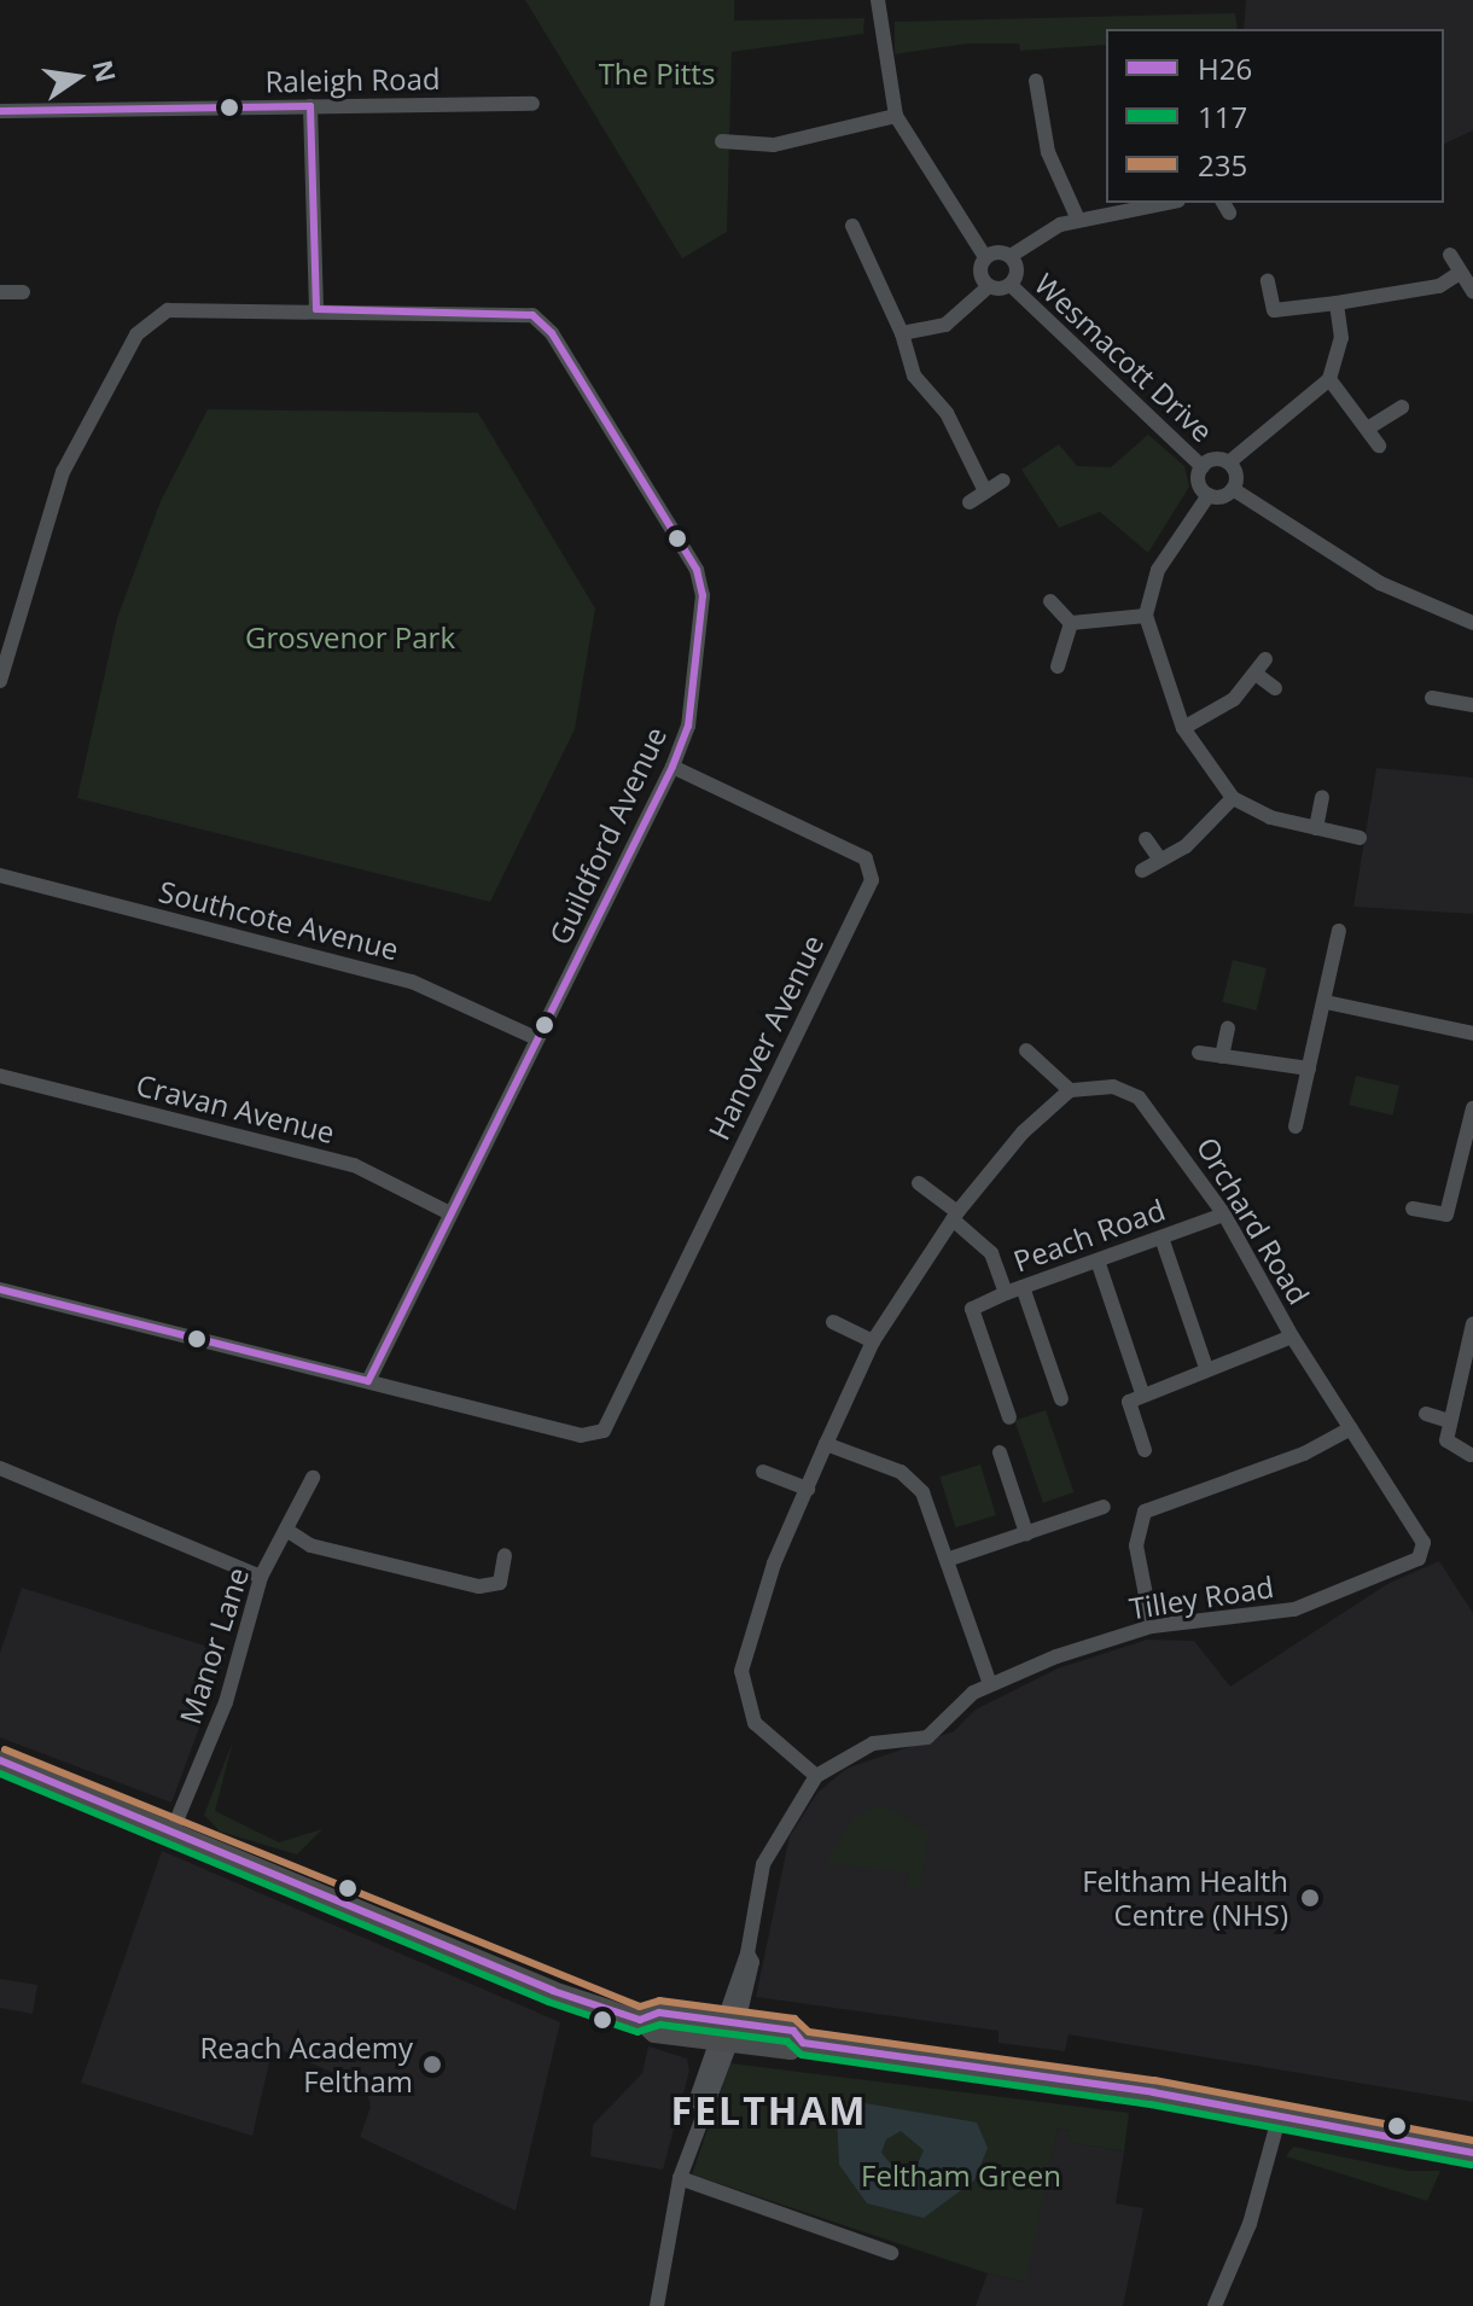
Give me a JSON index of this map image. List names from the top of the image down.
{
  "streets": {
    "street": [
      "Raleigh Road",
      "Wesmacott Drive",
      "Guildford Avenue",
      "Southcote Avenue",
      "Hanover Avenue",
      "Cravan Avenue",
      "Orchard Road",
      "Peach Road",
      "Tilley Road",
      "Manor Lane"
    ]
  },
  "crossings": [
    ["Guildford Avenue", "Southcote Avenue"],
    ["Guildford Avenue", "Hanover Avenue"],
    ["Guildford Avenue", "Cravan Avenue"],
    ["Orchard Road", "Peach Road"],
    ["Orchard Road", "Tilley Road"]
  ],
  "districts": ["FELTHAM"],
  "parks": ["The Pitts", "Grosvenor Park", "Feltham Green"],
  "places": ["Feltham Health Centre (NHS)", "Reach Academy Feltham"],
  "lines": ["transit line H26", "transit line 235", "transit line 117"],
  "legend": ["H26", "117", "235"],
  "north": "right"
}
